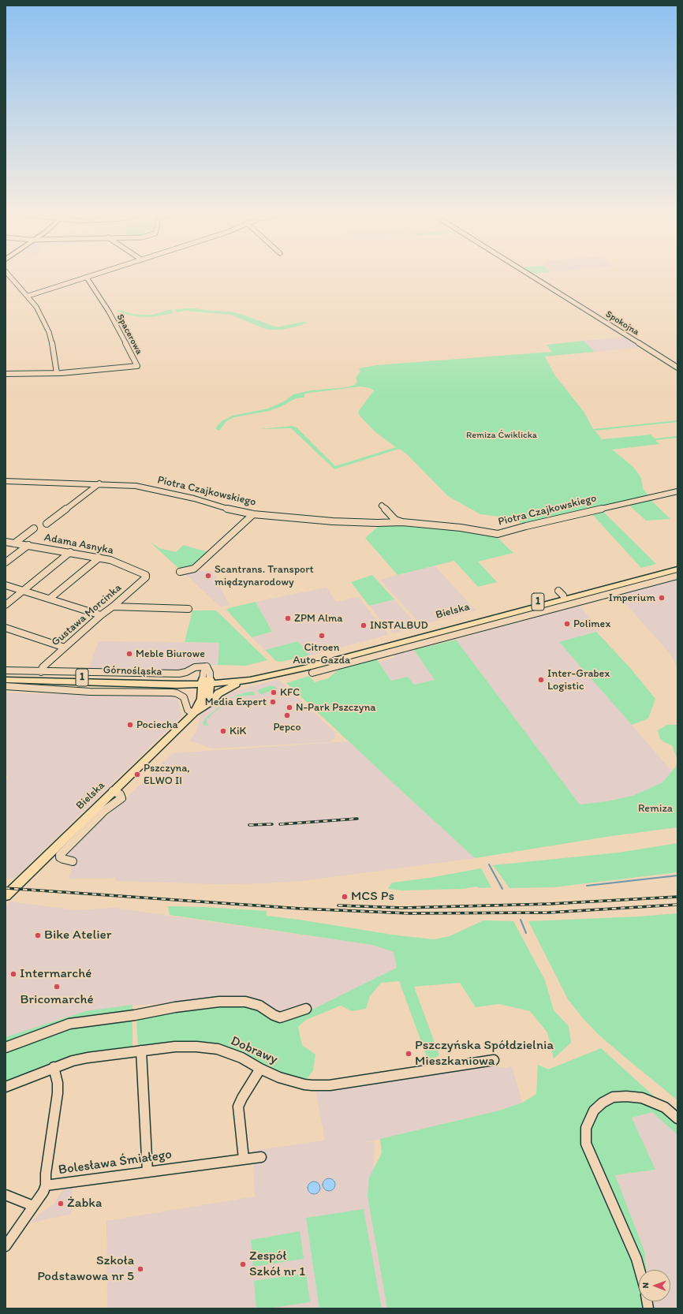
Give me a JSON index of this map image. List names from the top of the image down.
{
  "streets": {
    "main road": ["1", "Bielska", "Górnośląska"],
    "street": [
      "Spokojna",
      "Spacerowa",
      "Piotra Czajkowskiego",
      "Adama Asnyka",
      "Gustawa Morcinka",
      "Dobrawy",
      "Bolesława Śmiałego"
    ]
  },
  "crossings": [
    ["Adama Asnyka", "Gustawa Morcinka"],
    ["1", "Bielska"],
    ["Bielska", "Górnośląska"]
  ],
  "parks": ["Remiza Ćwiklicka", "Remiza"],
  "places": [
    "Scantrans. Transport międzynarodowy",
    "Imperium",
    "ZPM Alma",
    "Polimex",
    "INSTALBUD",
    "Citroen Auto-Gazda",
    "Meble Biurowe",
    "Inter-Grabex Logistic",
    "KFC",
    "Media Expert",
    "N-Park Pszczyna",
    "Pepco",
    "Pociecha",
    "KiK",
    "Pszczyna, ELWO II",
    "MCS Ps",
    "Bike Atelier",
    "Intermarché",
    "Bricomarché",
    "Pszczyńska Spółdzielnia Mieszkaniowa",
    "Żabka",
    "Zespół Szkół nr 1",
    "Szkoła Podstawowa nr 5"
  ],
  "north": "left"
}
